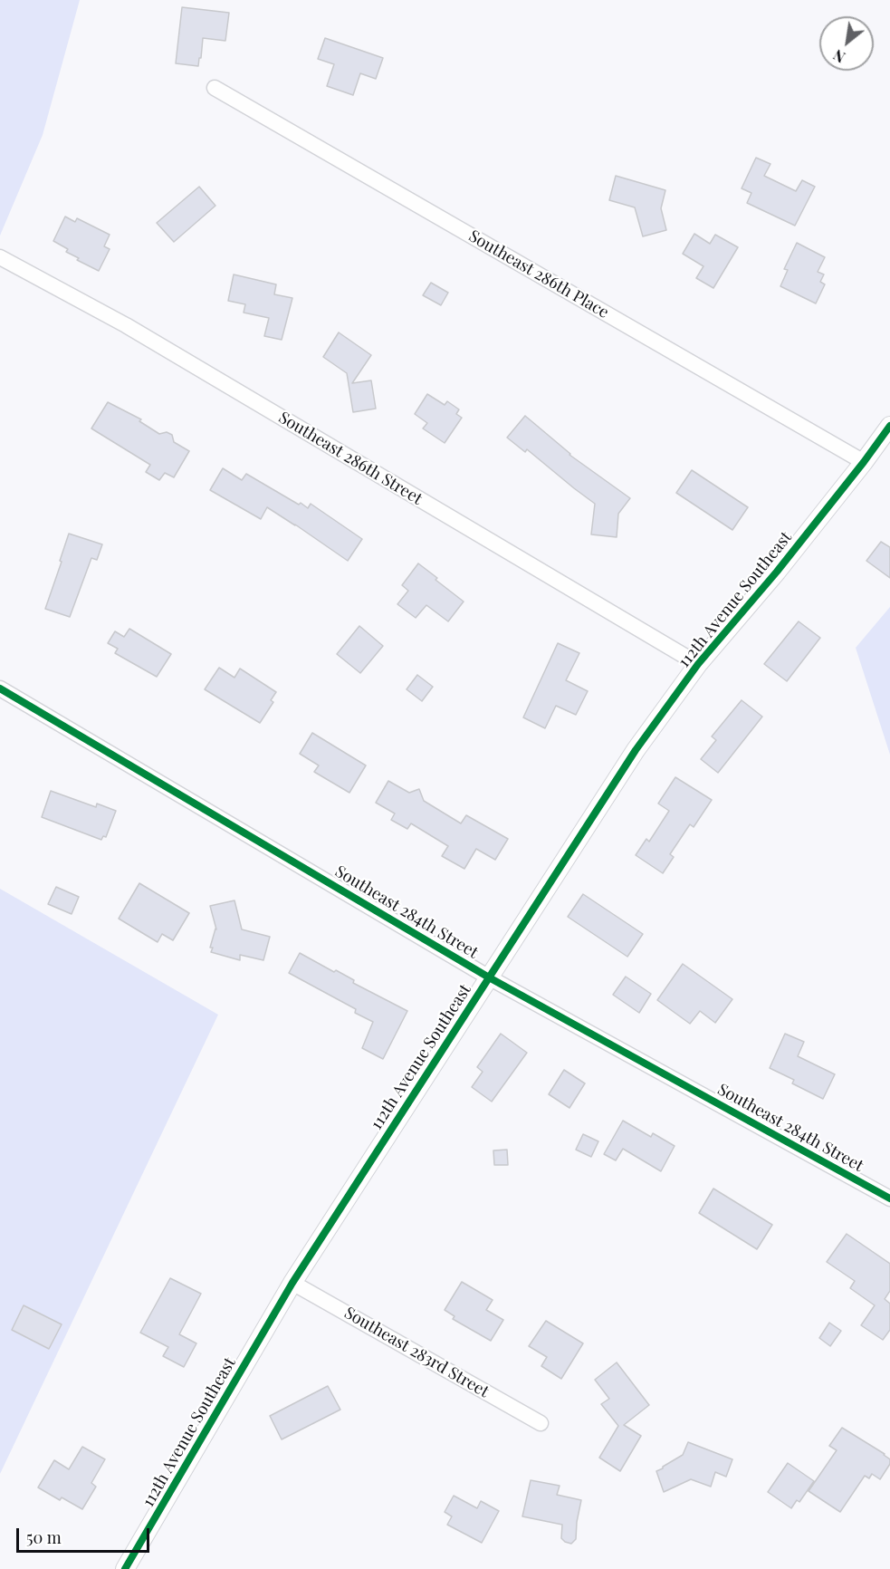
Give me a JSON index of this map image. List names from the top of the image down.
{
  "streets": {
    "street": [
      "Southeast 286th Place",
      "Southeast 286th Street",
      "112th Avenue Southeast",
      "Southeast 284th Street",
      "Southeast 283rd Street"
    ]
  },
  "crossings": [
    ["Southeast 286th Place", "112th Avenue Southeast"],
    ["Southeast 286th Street", "112th Avenue Southeast"],
    ["112th Avenue Southeast", "Southeast 284th Street"],
    ["112th Avenue Southeast", "Southeast 283rd Street"]
  ],
  "scale_bar": "50 m",
  "north": "bottom left"
}
